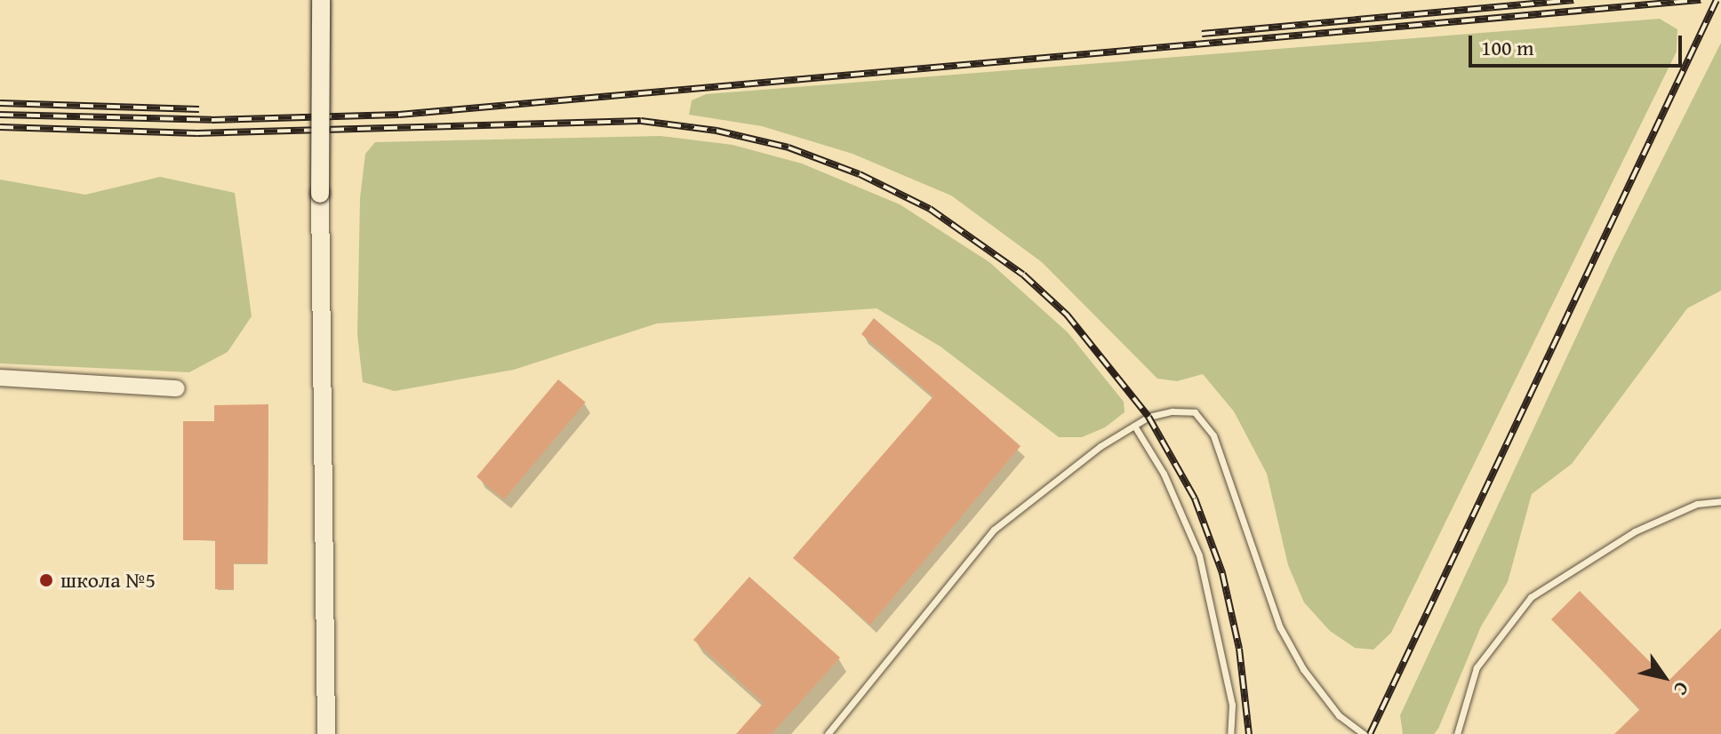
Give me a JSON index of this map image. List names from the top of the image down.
{
  "places": ["школа №5"],
  "scale_bar": "100 m",
  "north": "bottom right"
}
